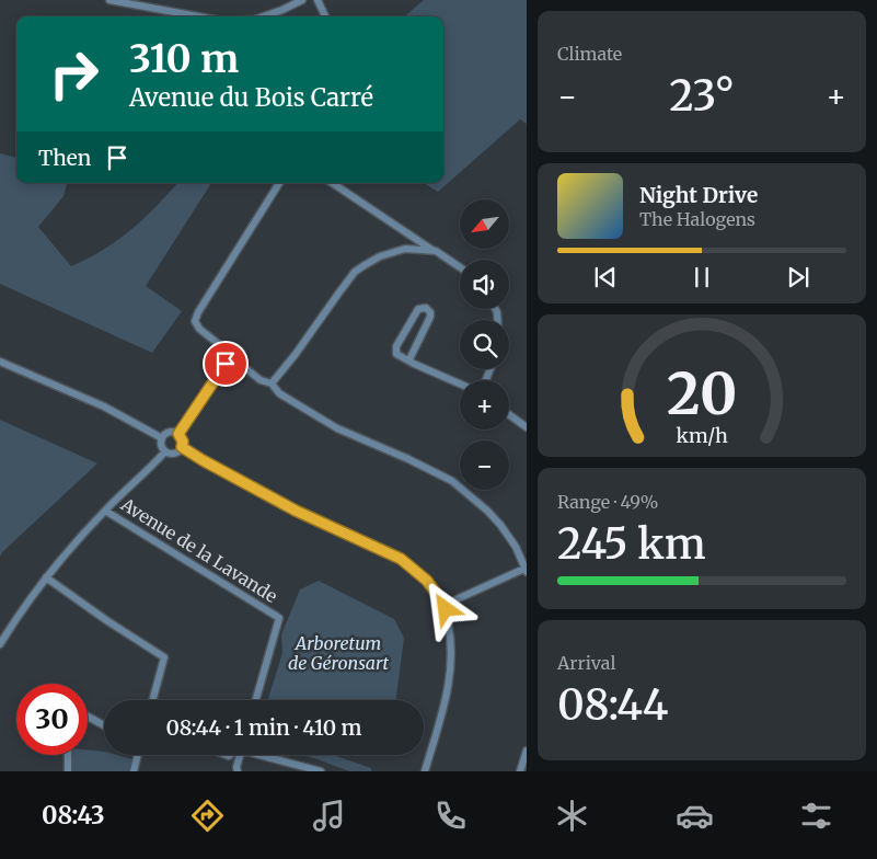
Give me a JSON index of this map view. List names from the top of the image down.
{
  "streets": {
    "street": ["Avenue de la Lavande"]
  },
  "parks": ["Arboretum de Géronsart"],
  "north": "bottom left",
  "page": {
    "tile": [
      "Climate",
      ["Range · 49%", "245 km"],
      ["Arrival", "08:44"]
    ],
    "turn": ["310 m", "Avenue du Bois Carré"],
    "heat": ["−", "23°", "+"],
    "then": "Then",
    "song": ["Night Drive", "The Halogens"],
    "map_buttons": ["+", "−"],
    "limit": "30",
    "trip": "08:44 · 1 min · 410 m",
    "tabs": "08:43",
    "gauge": ["20", "km/h"]
  }
}
